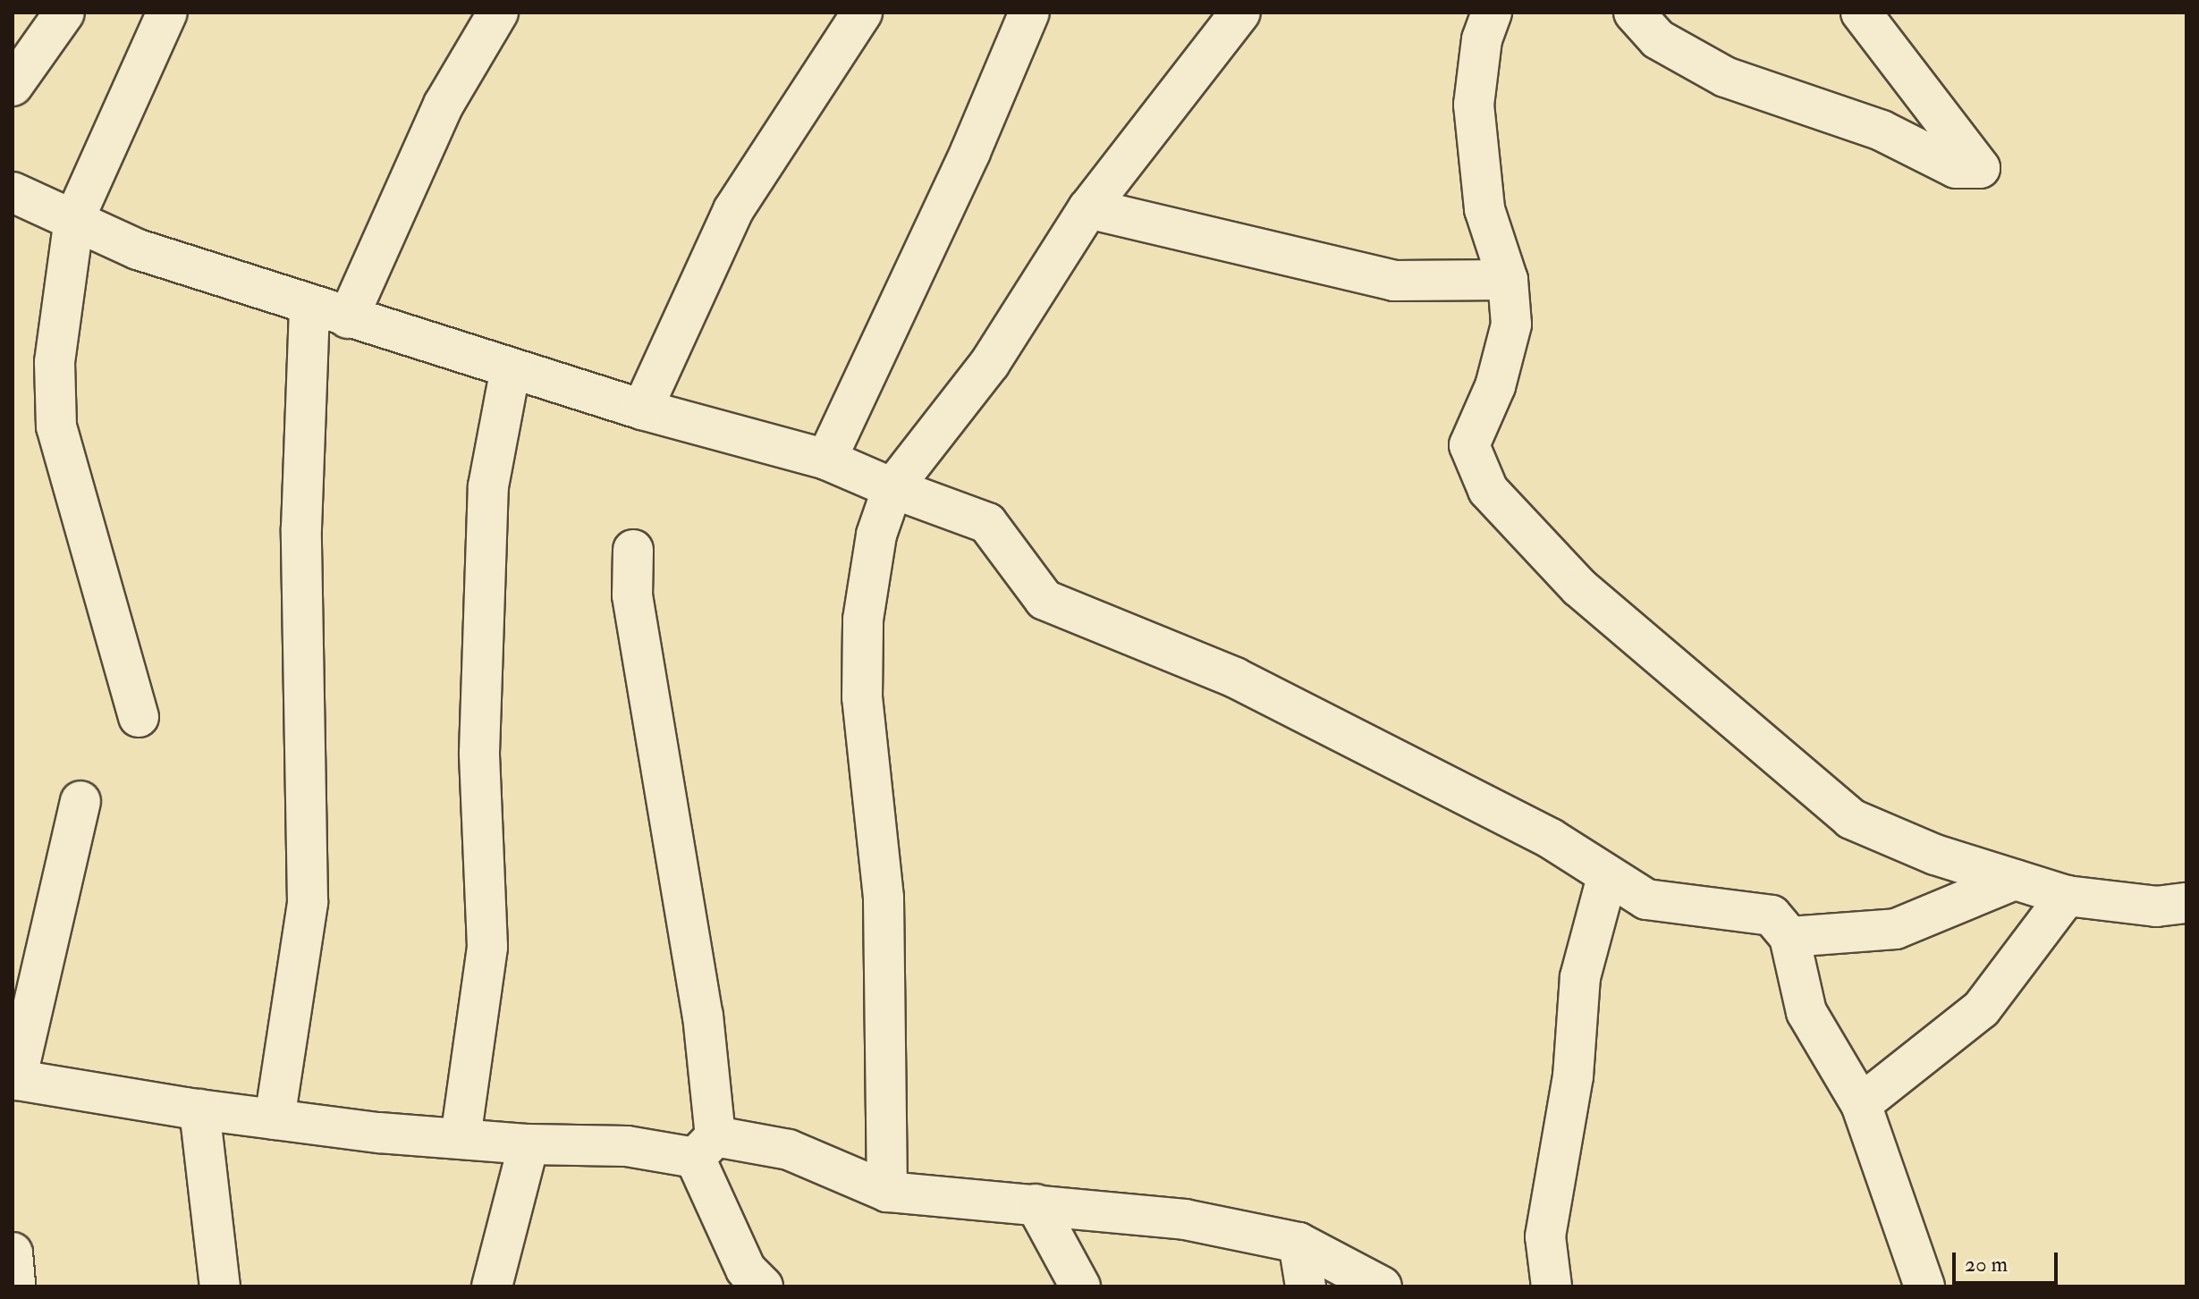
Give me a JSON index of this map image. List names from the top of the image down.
{
  "scale_bar": "20 m"
}
